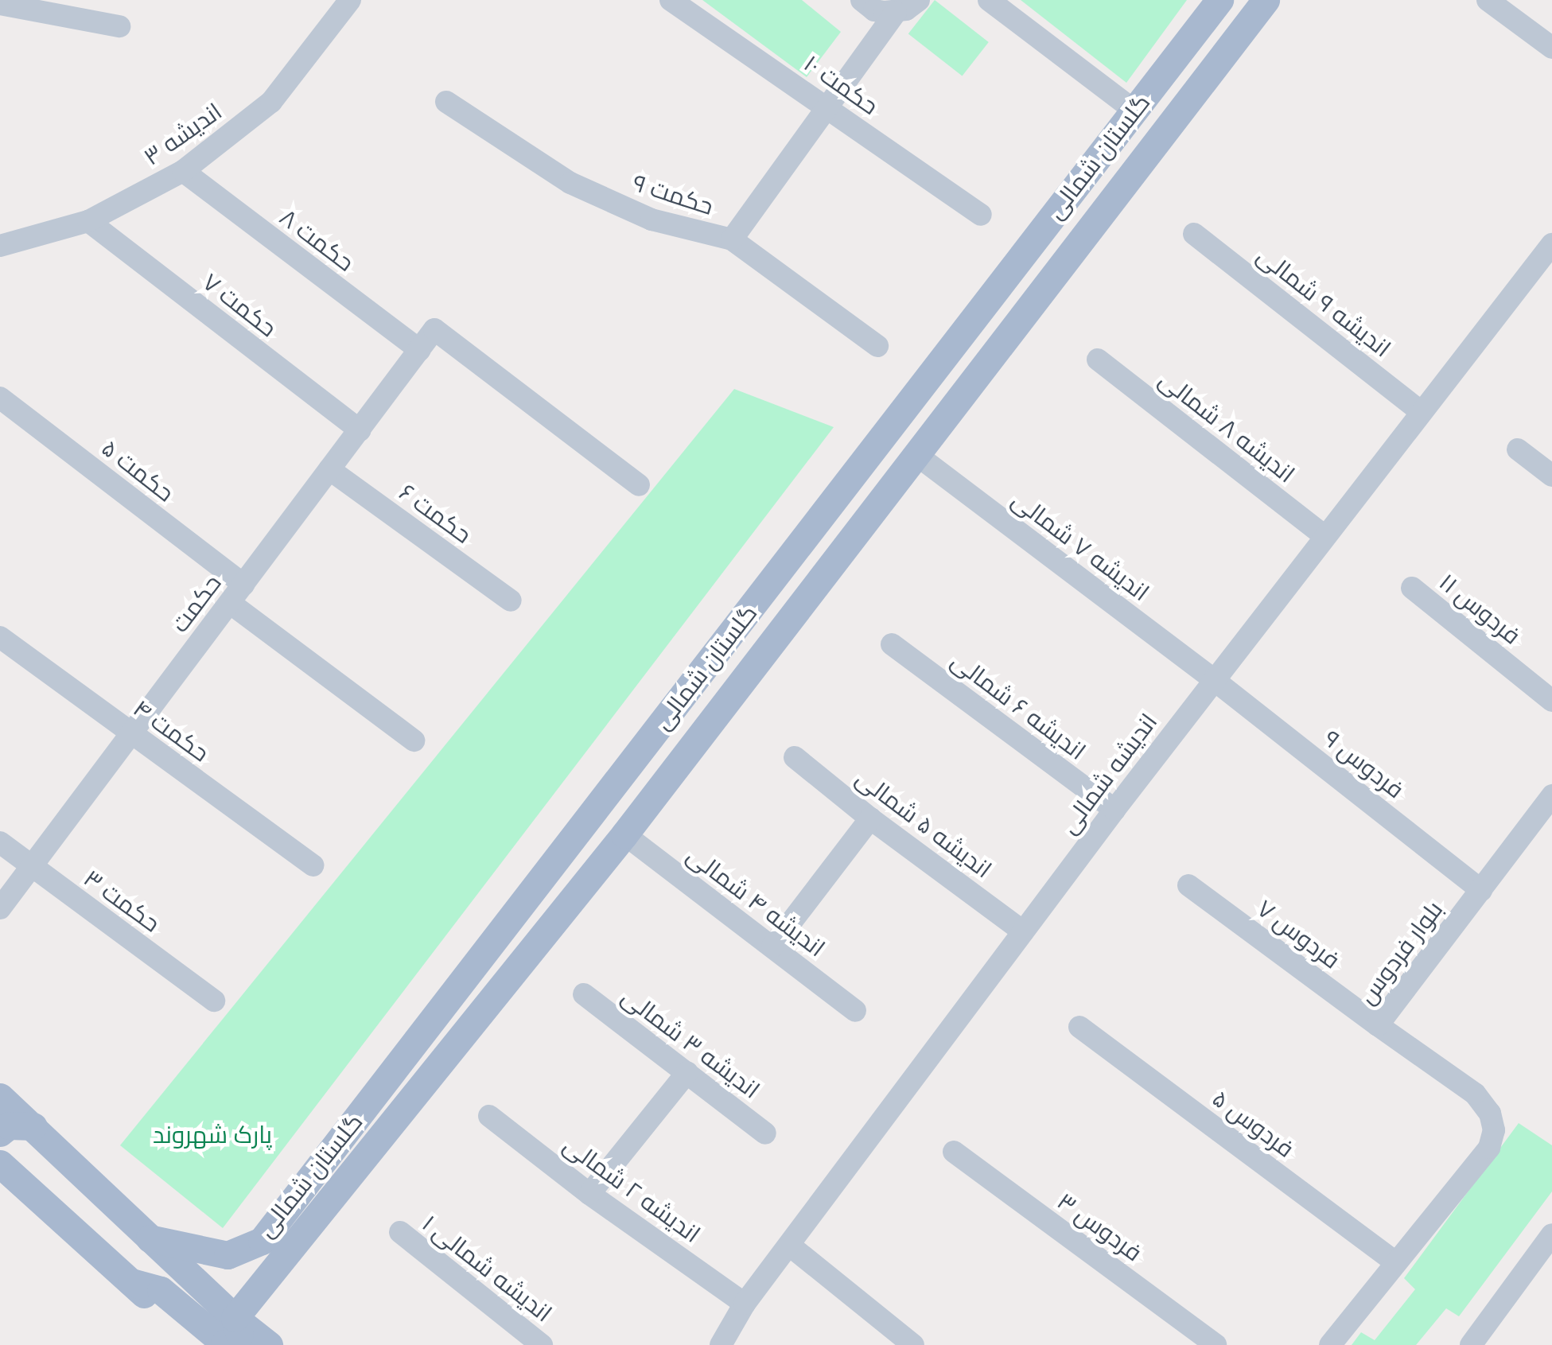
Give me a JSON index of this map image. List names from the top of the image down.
{
  "streets": {
    "main road": ["گلستان شمالی"],
    "street": [
      "حکمت ۱۰",
      "اندیشه ۳",
      "حکمت ۹",
      "حکمت ۸",
      "اندیشه ۹ شمالی",
      "حکمت ۷",
      "اندیشه ۸ شمالی",
      "حکمت ۵",
      "حکمت ۶",
      "اندیشه ۷ شمالی",
      "حکمت",
      "فردوس ۱۱",
      "اندیشه ۶ شمالی",
      "حکمت ۴",
      "فردوس ۹",
      "اندیشه شمالی",
      "اندیشه ۵ شمالی",
      "حکمت ۳",
      "اندیشه ۴ شمالی",
      "فردوس ۷",
      "بلوار فردوس",
      "اندیشه ۳ شمالی",
      "فردوس ۵",
      "اندیشه ۲ شمالی",
      "فردوس ۳",
      "اندیشه شمالی ۱"
    ]
  },
  "crossings": [
    ["اندیشه ۳", "حکمت ۸"],
    ["اندیشه ۳", "حکمت ۷"],
    ["گلستان شمالی", "اندیشه ۷ شمالی"],
    ["گلستان شمالی", "اندیشه ۴ شمالی"],
    ["حکمت ۸", "حکمت"],
    ["اندیشه ۹ شمالی", "اندیشه شمالی"],
    ["حکمت ۷", "حکمت"],
    ["اندیشه ۸ شمالی", "اندیشه شمالی"],
    ["حکمت ۵", "حکمت"],
    ["حکمت ۶", "حکمت"],
    ["اندیشه ۷ شمالی", "فردوس ۹"],
    ["اندیشه ۷ شمالی", "اندیشه شمالی"],
    ["حکمت", "حکمت ۴"],
    ["حکمت", "حکمت ۳"],
    ["اندیشه ۶ شمالی", "اندیشه شمالی"],
    ["فردوس ۹", "اندیشه شمالی"],
    ["فردوس ۹", "بلوار فردوس"],
    ["اندیشه شمالی", "اندیشه ۵ شمالی"],
    ["اندیشه شمالی", "اندیشه ۲ شمالی"],
    ["فردوس ۷", "بلوار فردوس"],
    ["بلوار فردوس", "فردوس ۵"]
  ],
  "parks": ["پارک شهروند"]
}
